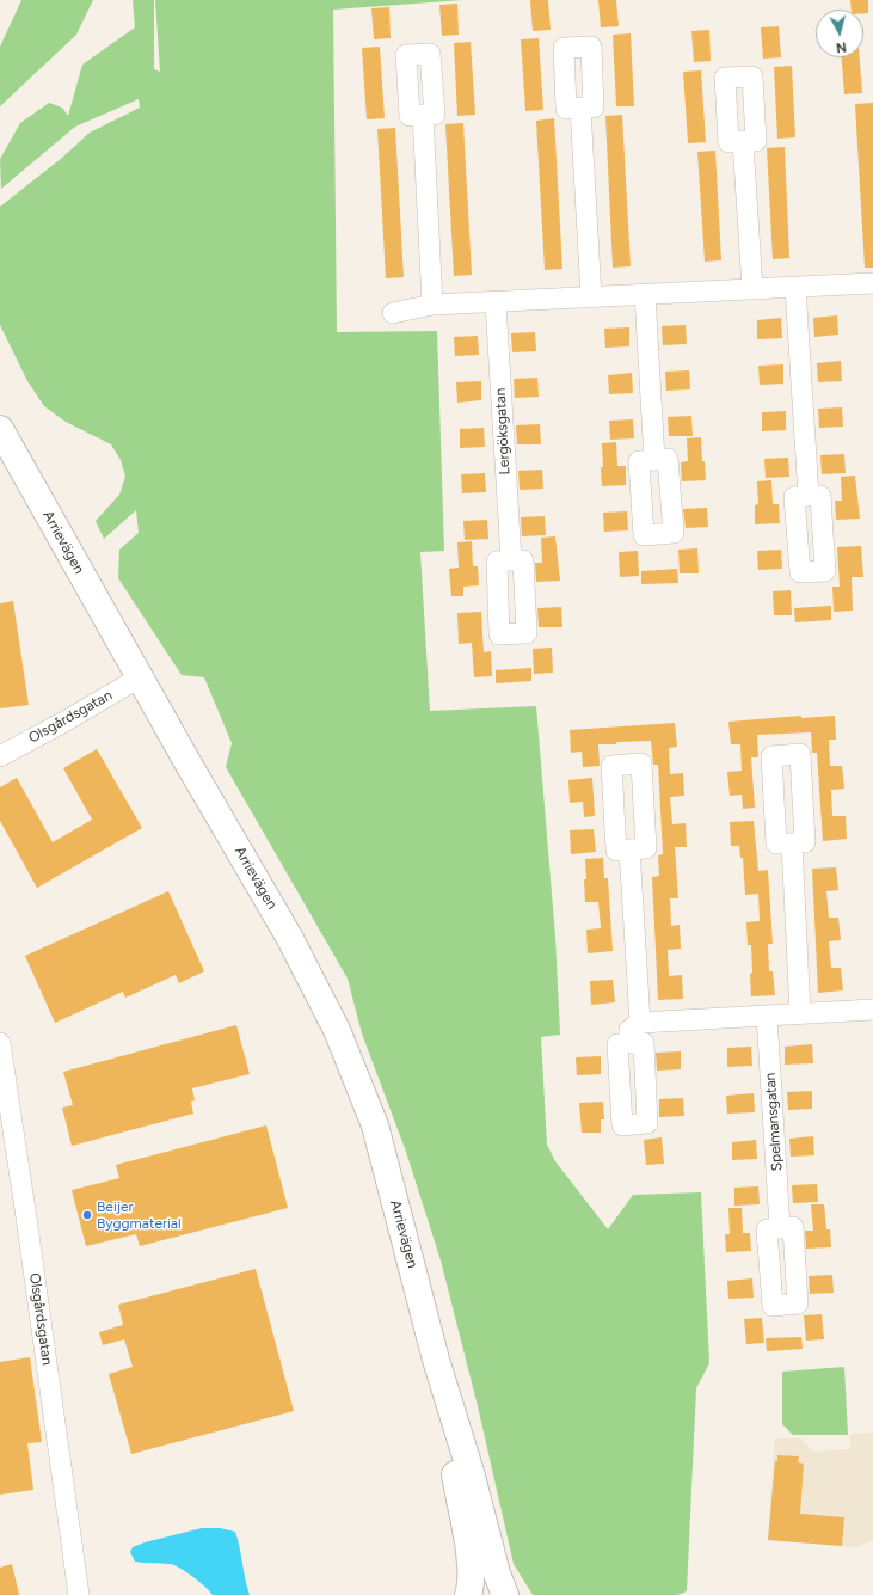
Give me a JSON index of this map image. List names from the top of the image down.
{
  "streets": {
    "main road": ["Arrievägen"],
    "street": ["Lergöksgatan", "Olsgårdsgatan", "Spelmansgatan"]
  },
  "crossings": [
    ["Arrievägen", "Olsgårdsgatan"]
  ],
  "places": ["Beijer Byggmaterial"],
  "north": "bottom"
}
